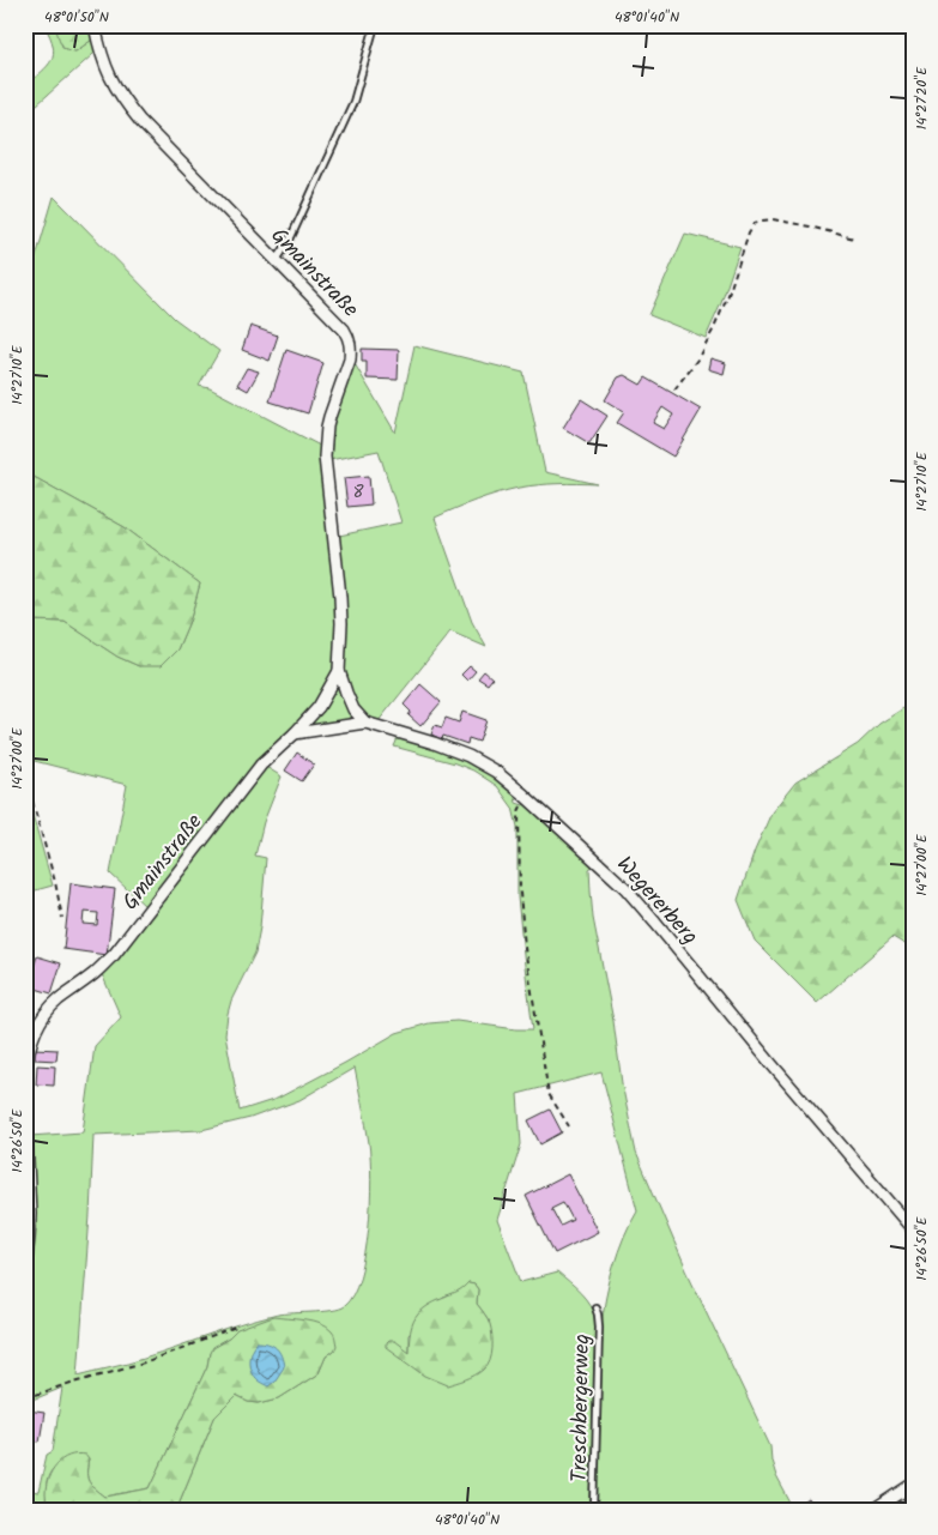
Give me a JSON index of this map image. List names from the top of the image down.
{
  "streets": {
    "street": ["Gmainstraße", "Wegererberg"],
    "lane": ["Treschbergerweg"]
  },
  "crossings": [
    ["Gmainstraße", "Wegererberg"]
  ],
  "house_numbers": ["8"],
  "coordinates": [
    "48°01'50\"N",
    "48°01'40\"N",
    "14°27'20\"E",
    "14°27'10\"E",
    "14°27'00\"E",
    "14°26'50\"E"
  ]
}
